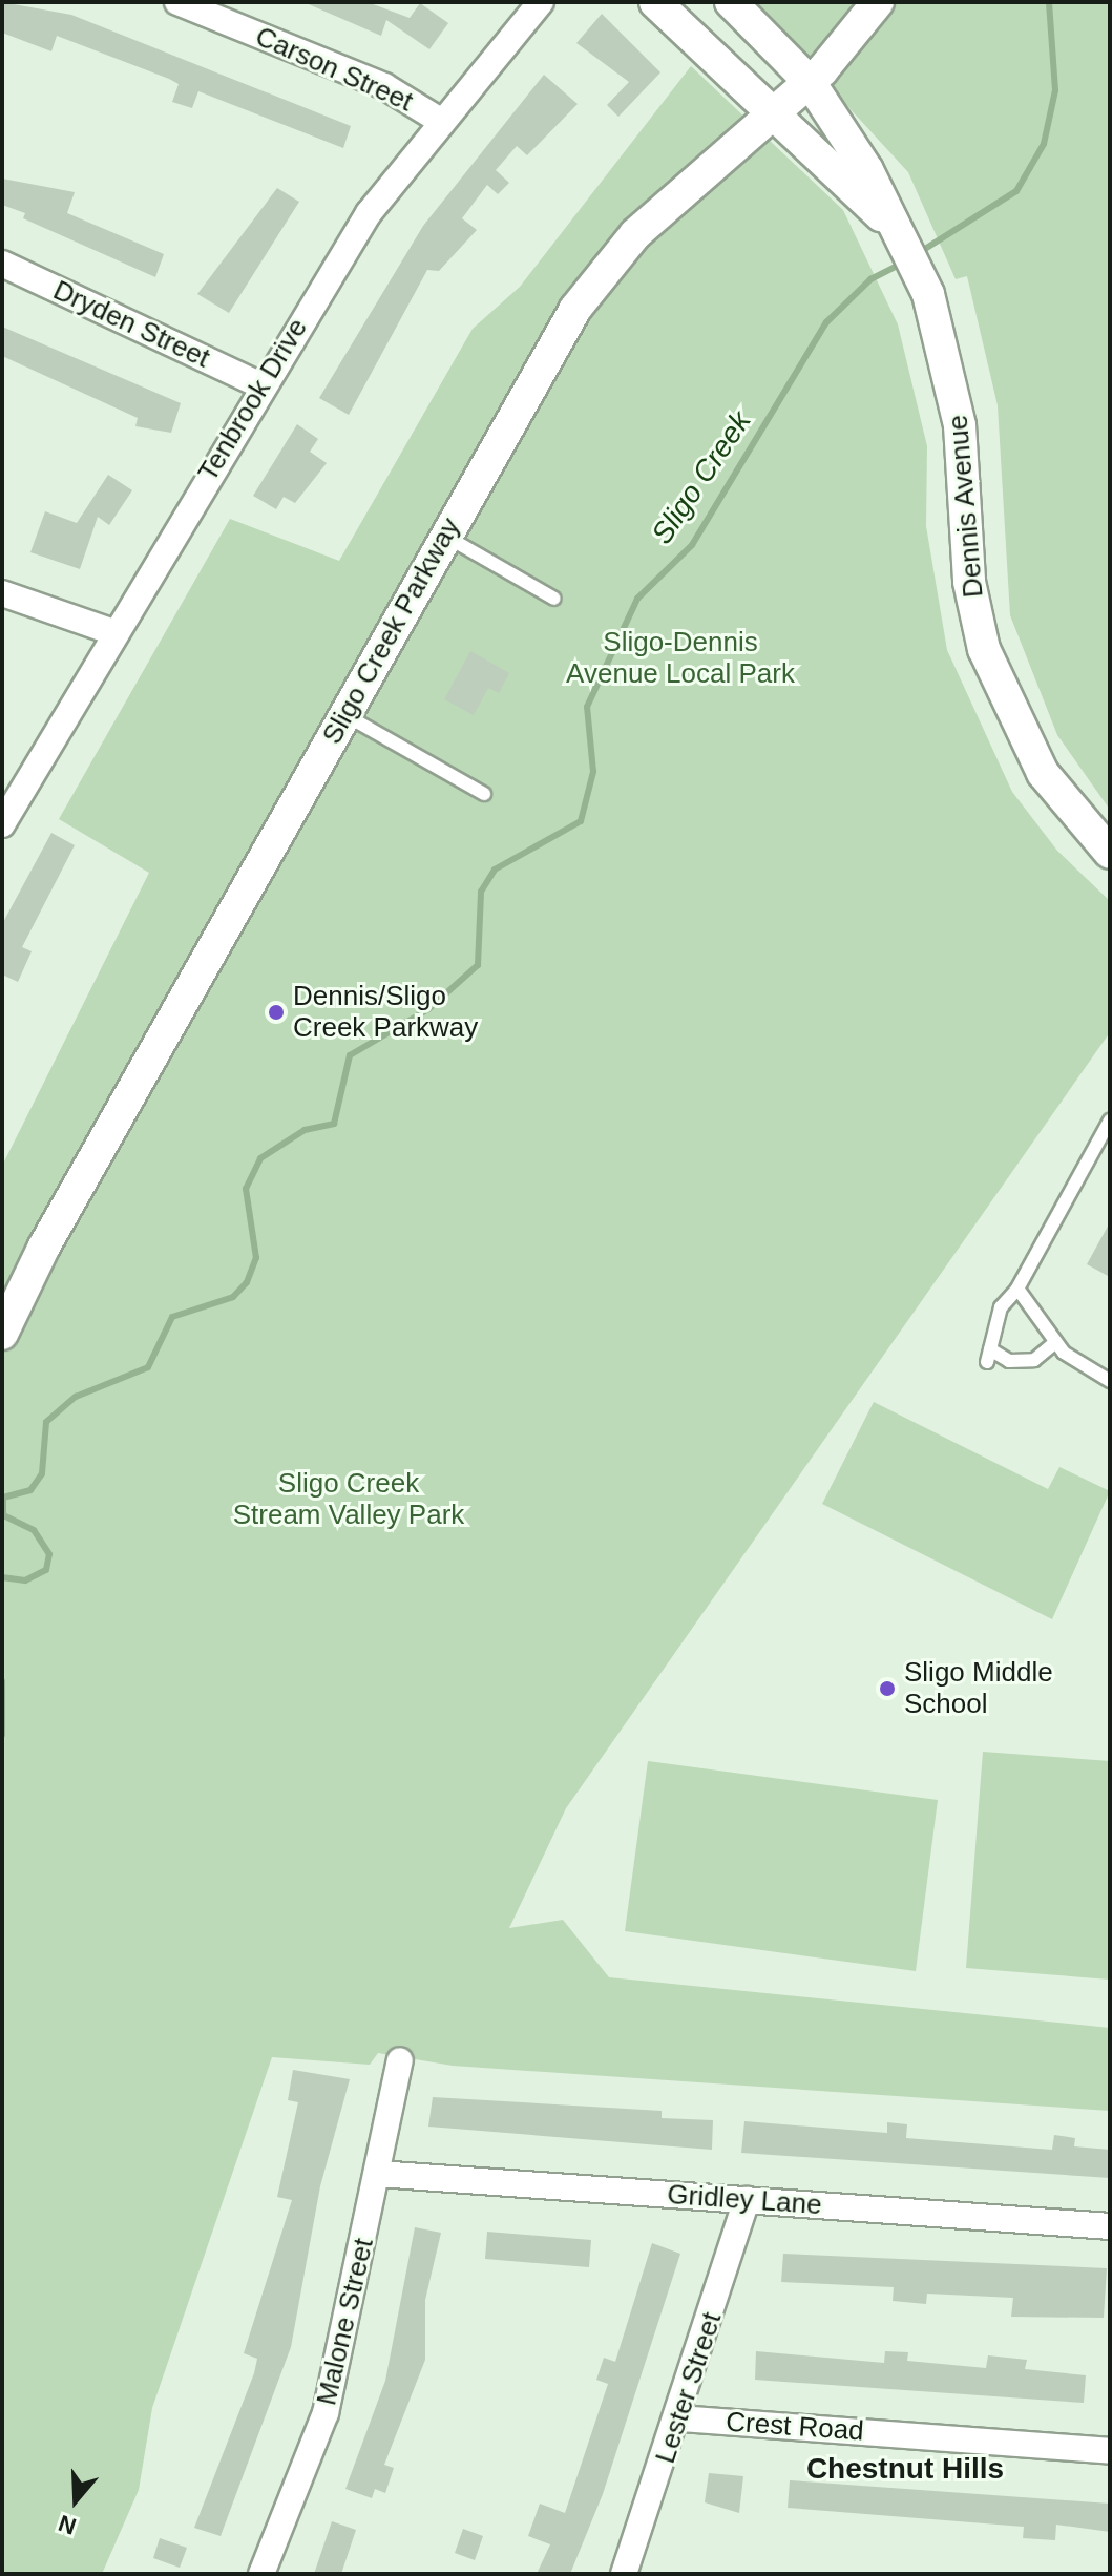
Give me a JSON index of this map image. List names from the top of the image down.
{
  "streets": {
    "street": [
      "Carson Street",
      "Dryden Street",
      "Tenbrook Drive",
      "Dennis Avenue",
      "Sligo Creek Parkway",
      "Gridley Lane",
      "Malone Street",
      "Lester Street",
      "Crest Road"
    ]
  },
  "crossings": [
    ["Carson Street", "Tenbrook Drive"],
    ["Dryden Street", "Tenbrook Drive"],
    ["Dennis Avenue", "Sligo Creek Parkway"],
    ["Gridley Lane", "Malone Street"],
    ["Gridley Lane", "Lester Street"],
    ["Lester Street", "Crest Road"]
  ],
  "districts": ["Chestnut Hills"],
  "water": ["Sligo Creek"],
  "parks": ["Sligo-Dennis Avenue Local Park", "Sligo Creek Stream Valley Park"],
  "places": ["Dennis/Sligo Creek Parkway", "Sligo Middle School"],
  "north": "bottom"
}
